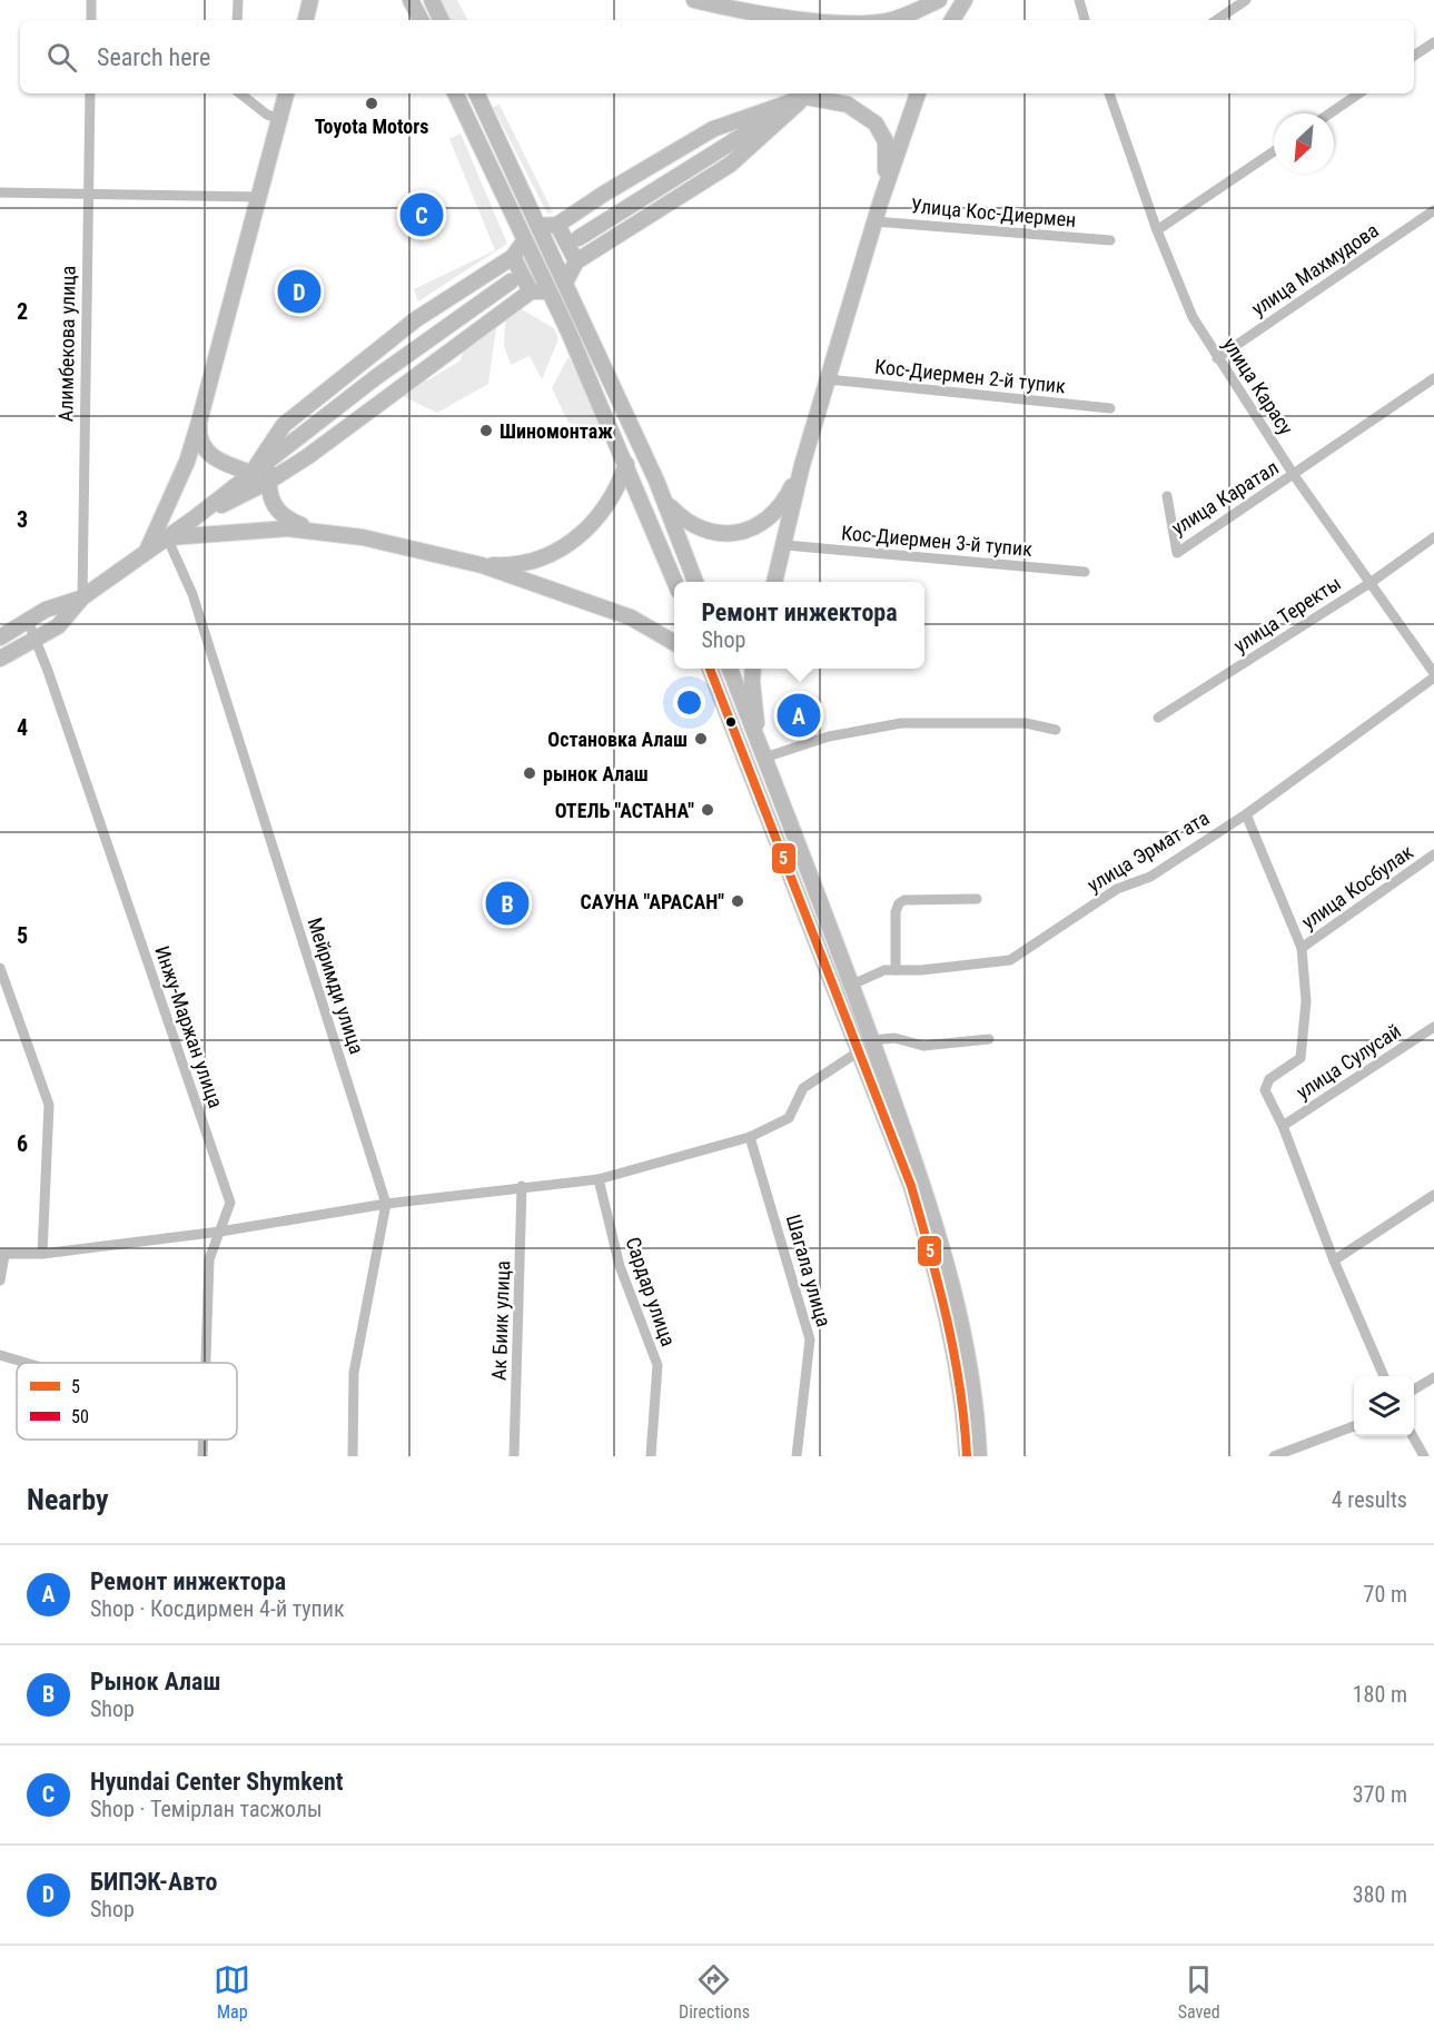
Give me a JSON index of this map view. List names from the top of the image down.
{
  "streets": {
    "street": [
      "Улица Кос-Диермен",
      "улица Махмудова",
      "Алимбекова улица",
      "Кос-Диермен 2-й тупик",
      "улица Карасу",
      "улица Каратал",
      "Кос-Диермен 3-й тупик",
      "улица Теректы",
      "улица Эрмат ата",
      "улица Косбулак",
      "Мейримди улица",
      "Инжу-Маржан улица",
      "улица Сулусай",
      "Шагала улица",
      "Сардар улица",
      "Ак Биик улица"
    ]
  },
  "crossings": [
    ["улица Махмудова", "улица Карасу"],
    ["улица Карасу", "улица Каратал"],
    ["улица Карасу", "улица Теректы"],
    ["улица Карасу", "улица Эрмат ата"]
  ],
  "places": [
    "Toyota Motors",
    "Шиномонтаж",
    "Остановка Алаш",
    "рынок Алаш",
    "ОТЕЛЬ \"АСТАНА\"",
    "САУНА \"АРАСАН\""
  ],
  "lines": ["transit line 5"],
  "legend": ["5", "50"],
  "north": "bottom left",
  "page": {
    "search": "Search here",
    "pins": [
      "C",
      "D",
      "A",
      "B"
    ],
    "popup": ["Ремонт инжектора", "Shop"],
    "heading": ["Nearby", "4 results"],
    "list": [
      {
        "mark": "A",
        "name": "Ремонт инжектора",
        "note": "Shop · Косдирмен 4-й тупик",
        "value": "70 m"
      },
      {
        "mark": "B",
        "name": "Рынок Алаш",
        "note": "Shop",
        "value": "180 m"
      },
      {
        "mark": "C",
        "name": "Hyundai Center Shymkent",
        "note": "Shop · Темірлан тасжолы",
        "value": "370 m"
      },
      {
        "mark": "D",
        "name": "БИПЭК-Авто",
        "note": "Shop",
        "value": "380 m"
      }
    ],
    "nav": ["Map", "Directions", "Saved"]
  },
  "grid": {
    "rows": [
      "2",
      "3",
      "4",
      "5",
      "6"
    ]
  }
}
